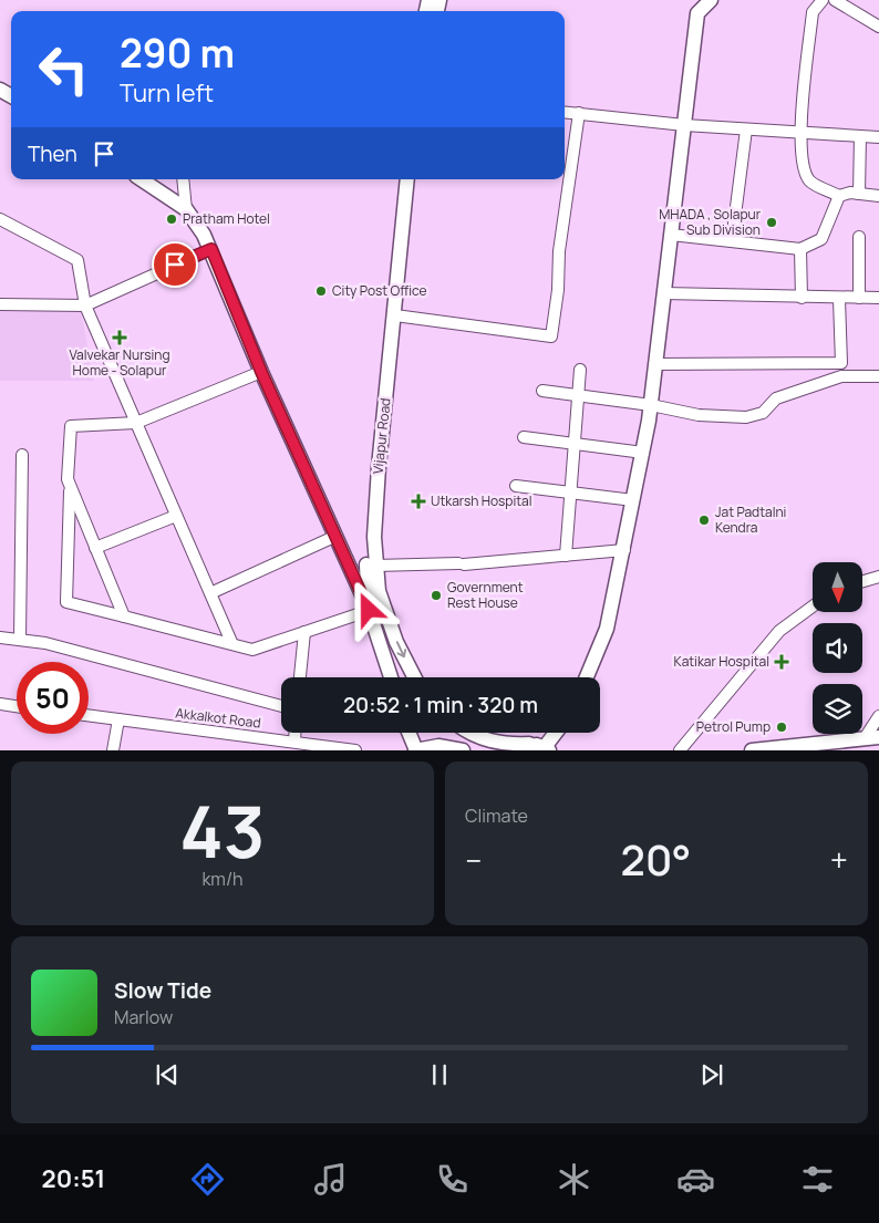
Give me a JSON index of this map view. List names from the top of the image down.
{
  "streets": {
    "main road": ["Vijapur Road"],
    "street": ["Akkalkot Road"]
  },
  "places": {
    "other": [
      "Pratham Hotel",
      "MHADA , Solapur Sub Division",
      "City Post Office",
      "Jat Padtalni Kendra",
      "Government Rest House",
      "Petrol Pump"
    ],
    "health": ["Valvekar Nursing Home - Solapur", "Utkarsh Hospital", "Katikar Hospital"]
  },
  "north": "bottom",
  "page": {
    "turn": ["290 m", "Turn left"],
    "then": "Then",
    "limit": "50",
    "trip": "20:52 · 1 min · 320 m",
    "tile": [
      ["43", "km/h"],
      "Climate"
    ],
    "heat": ["−", "20°", "+"],
    "song": ["Slow Tide", "Marlow"],
    "tabs": "20:51"
  }
}
